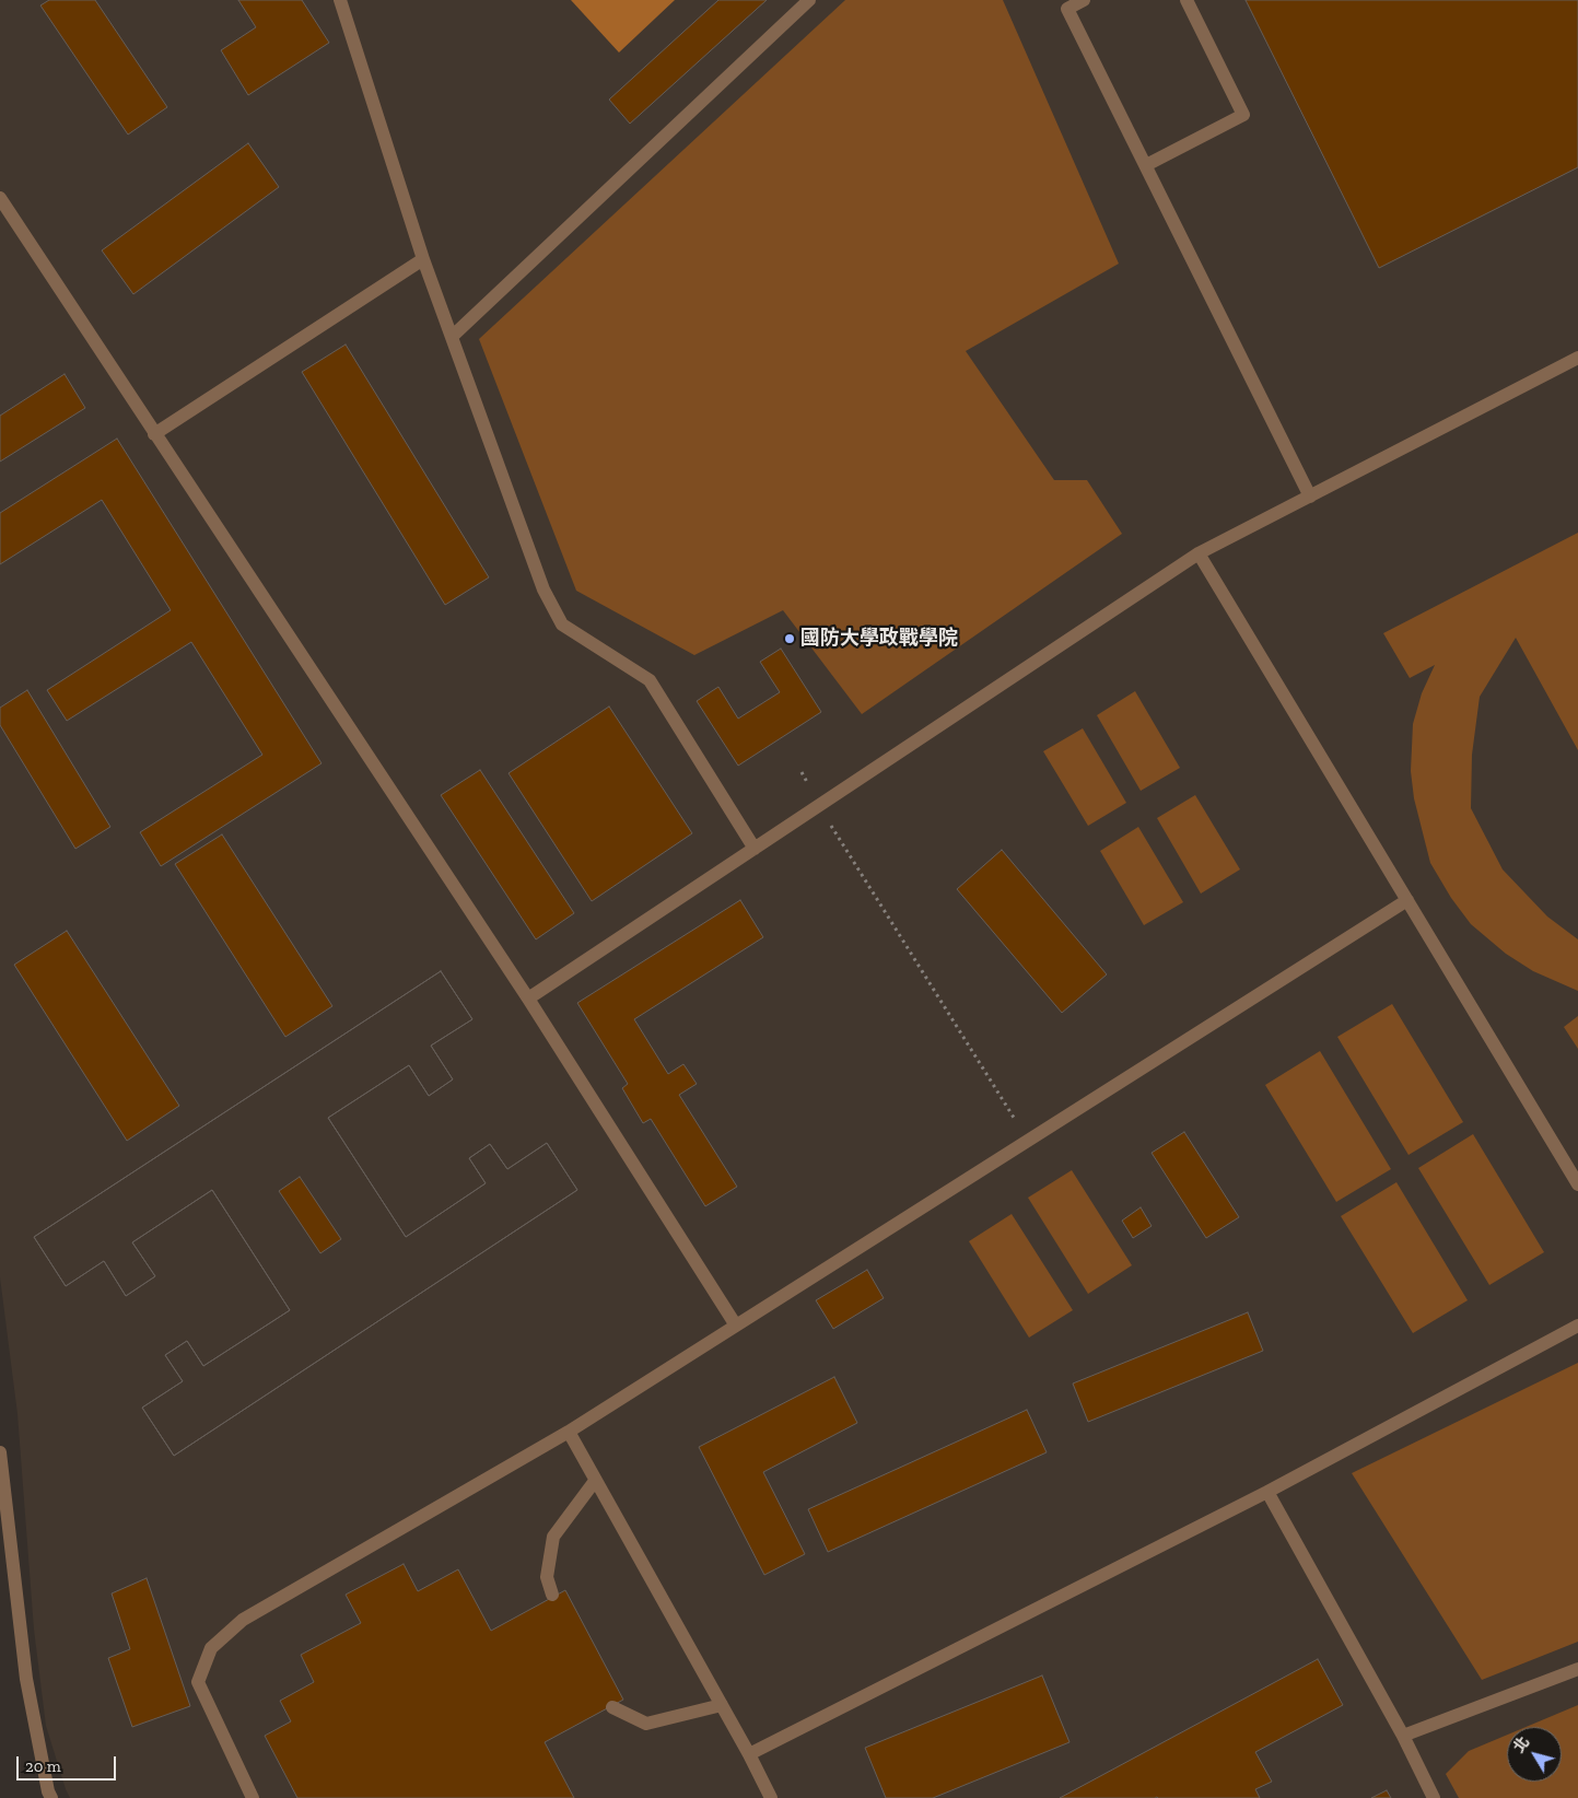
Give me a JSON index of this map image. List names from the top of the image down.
{
  "places": ["國防大學政戰學院"],
  "scale_bar": "20 m",
  "north": "top left"
}
